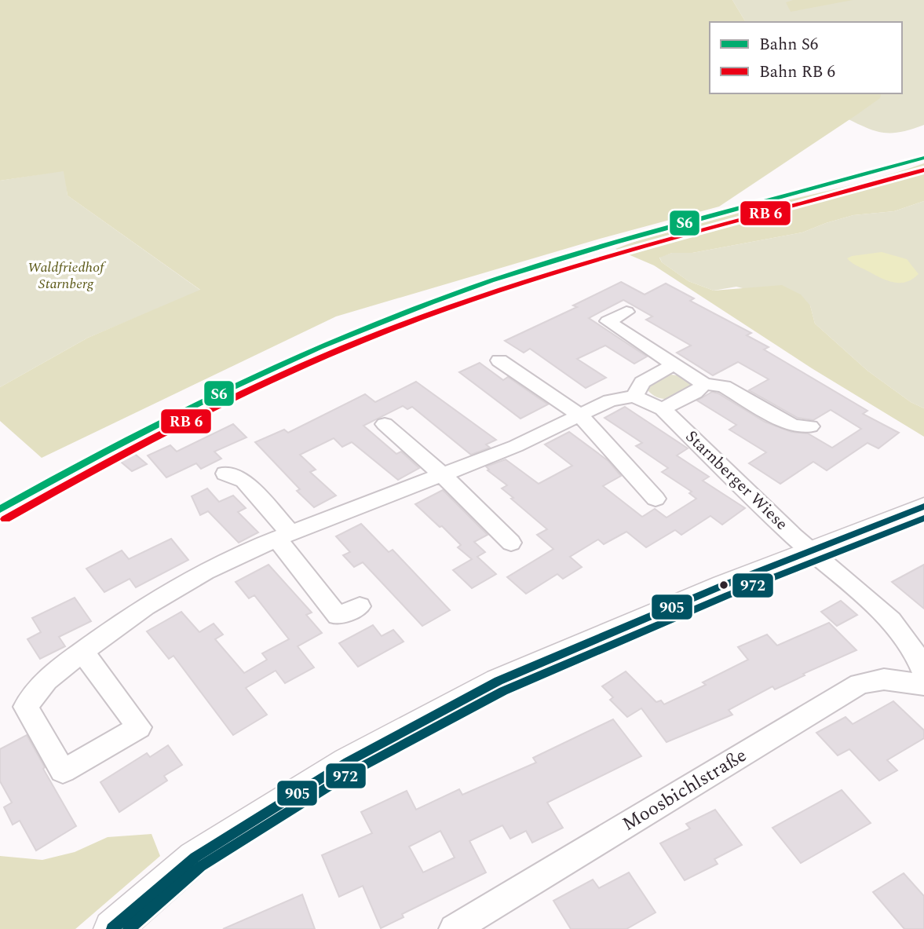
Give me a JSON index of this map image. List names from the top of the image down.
{
  "streets": {
    "street": ["Starnberger Wiese", "Moosbichlstraße"]
  },
  "parks": ["Waldfriedhof Starnberg"],
  "lines": ["rail line S6", "transit line 905", "transit line 972"],
  "legend": ["Bahn S6", "Bahn RB 6"]
}
